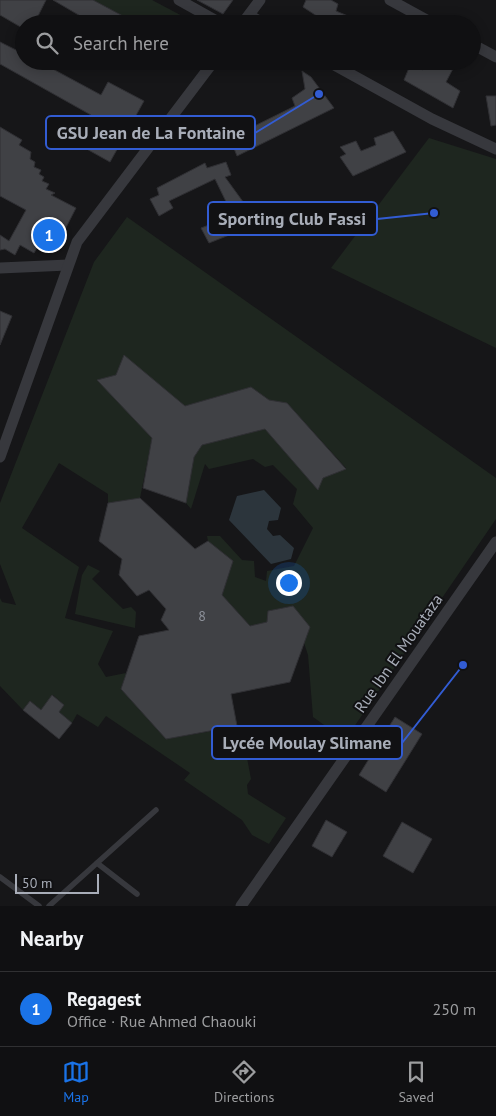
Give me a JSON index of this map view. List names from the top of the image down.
{
  "streets": {
    "street": ["Rue Ibn El Mouataza"]
  },
  "places": ["GSU Jean de La Fontaine", "Sporting Club Fassi", "Lycée Moulay Slimane"],
  "house_numbers": ["8"],
  "scale_bar": "50 m",
  "page": {
    "search": "Search here",
    "pins": "1",
    "scale": "50 m",
    "heading": "Nearby",
    "list": [
      {
        "mark": "1",
        "name": "Regagest",
        "note": "Office · Rue Ahmed Chaouki",
        "value": "250 m"
      }
    ],
    "nav": ["Map", "Directions", "Saved"]
  }
}
